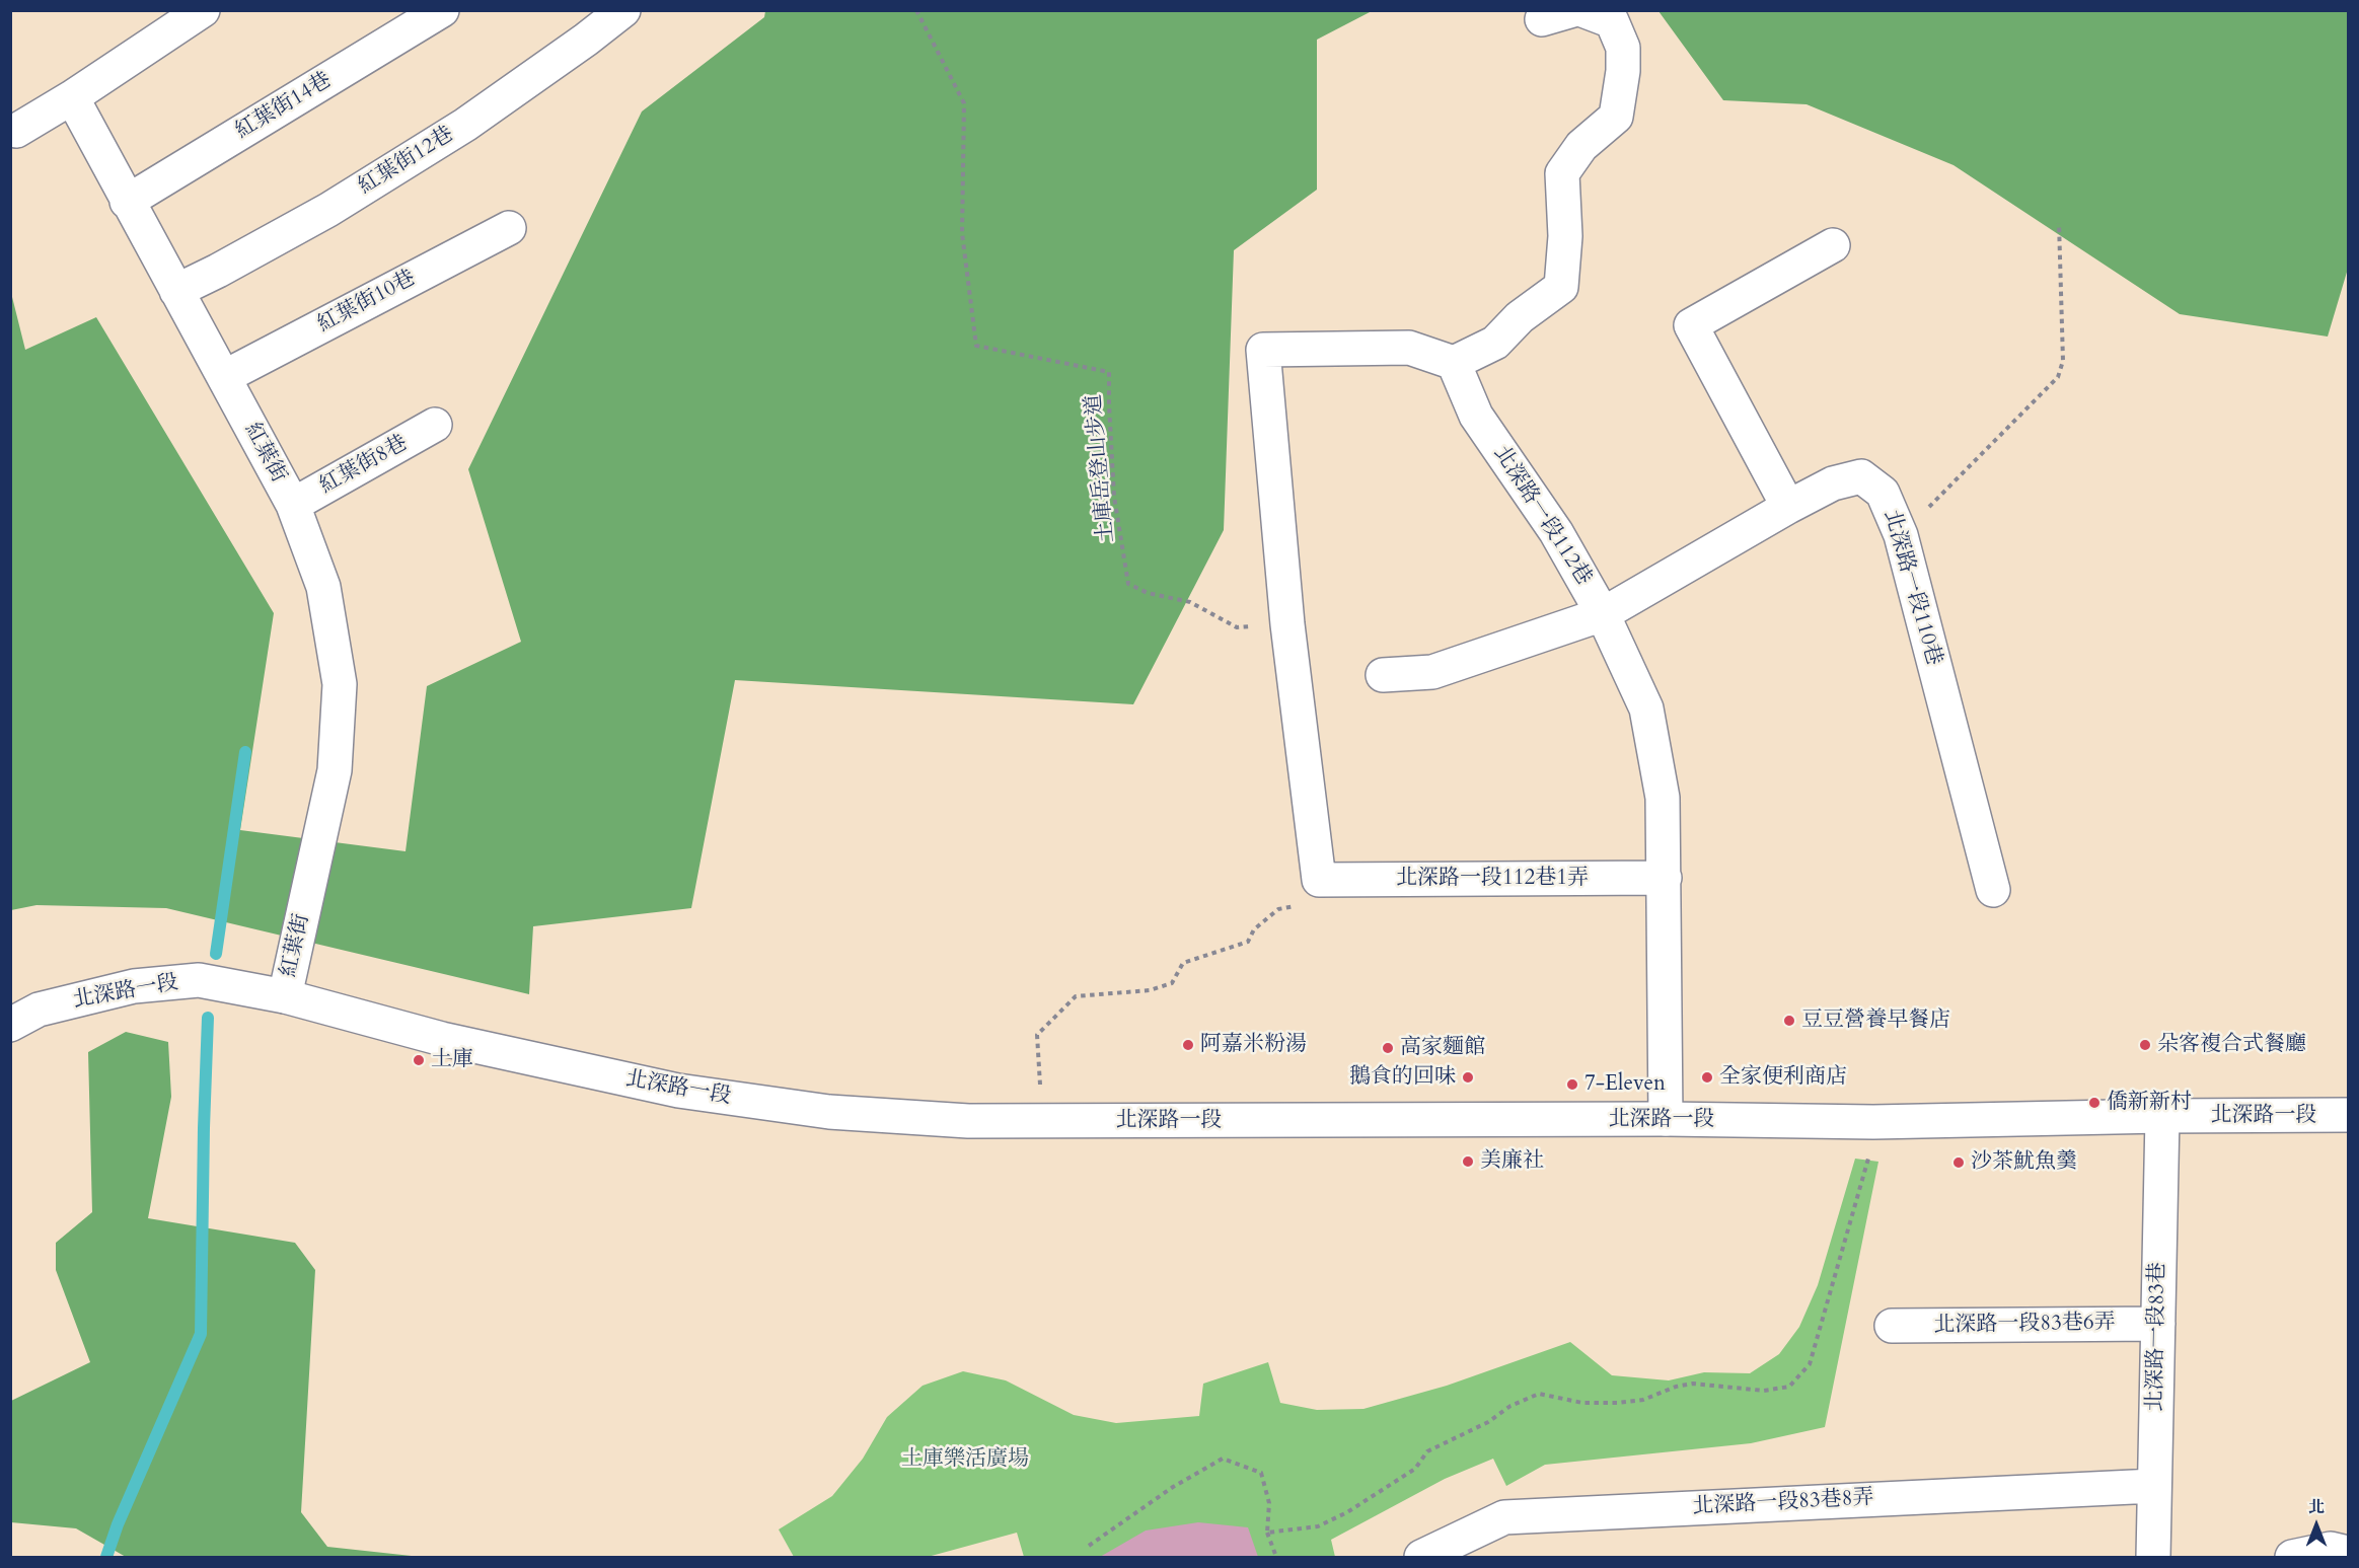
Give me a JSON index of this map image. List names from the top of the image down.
{
  "streets": {
    "main road": [
      "紅葉街14巷",
      "紅葉街12巷",
      "紅葉街10巷",
      "紅葉街",
      "紅葉街8巷",
      "北深路一段112巷",
      "北深路一段110巷",
      "北深路一段112巷1弄",
      "北深路一段",
      "北深路一段83巷6弄",
      "北深路一段83巷",
      "北深路一段83巷8弄"
    ],
    "path": ["土庫岳登山步道"]
  },
  "crossings": [
    ["紅葉街14巷", "紅葉街"],
    ["紅葉街12巷", "紅葉街"],
    ["紅葉街10巷", "紅葉街"],
    ["紅葉街", "紅葉街8巷"],
    ["紅葉街", "北深路一段"],
    ["北深路一段112巷", "北深路一段110巷"],
    ["北深路一段112巷", "北深路一段112巷1弄"],
    ["北深路一段112巷", "北深路一段"],
    ["北深路一段", "北深路一段83巷"],
    ["北深路一段83巷6弄", "北深路一段83巷"],
    ["北深路一段83巷", "北深路一段83巷8弄"]
  ],
  "parks": ["土庫樂活廣場"],
  "places": [
    "豆豆營養早餐店",
    "阿嘉米粉湯",
    "朵客複合式餐廳",
    "高家麵館",
    "土庫",
    "鵝食的回味",
    "全家便利商店",
    "7-Eleven",
    "僑新新村",
    "美廉社",
    "沙茶魷魚羹"
  ],
  "north": "top"
}
